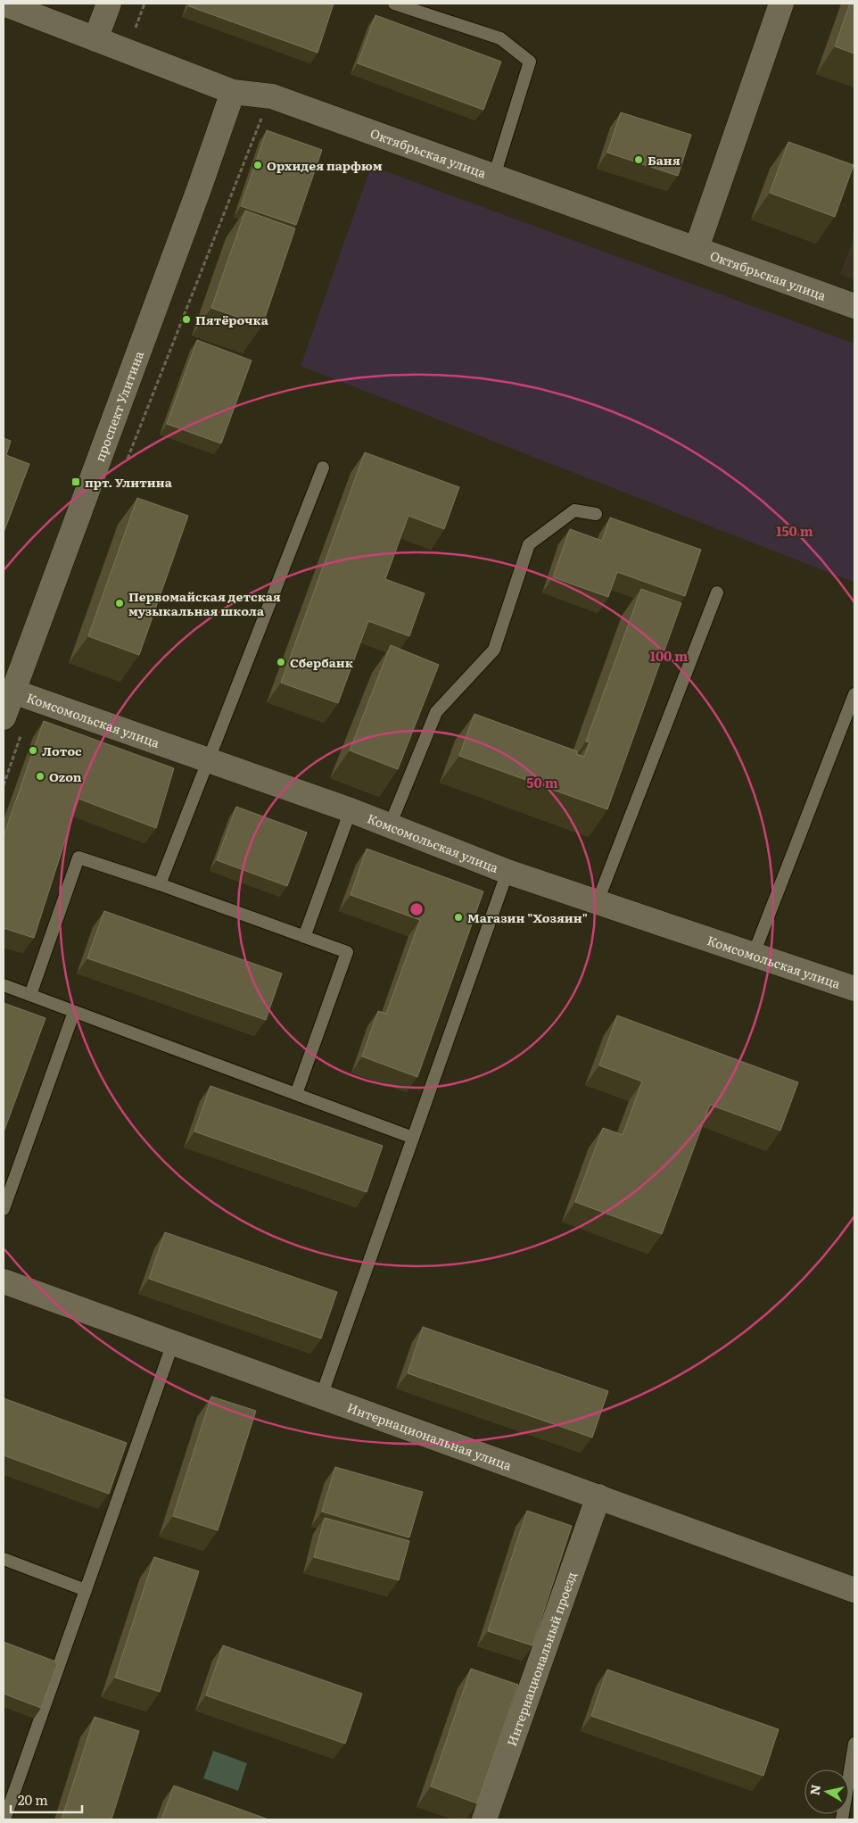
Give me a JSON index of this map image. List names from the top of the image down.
{
  "streets": {
    "street": [
      "Октябрьская улица",
      "проспект Улитина",
      "Комсомольская улица",
      "Интернациональная улица",
      "Интернациональный проезд"
    ]
  },
  "crossings": [
    ["Октябрьская улица", "проспект Улитина"],
    ["проспект Улитина", "Комсомольская улица"],
    ["Интернациональная улица", "Интернациональный проезд"]
  ],
  "places": {
    "other": [
      "Баня",
      "Орхидея парфюм",
      "Пятёрочка",
      "Первомайская детская музыкальная школа",
      "Сбербанк",
      "Лотос",
      "Ozon",
      "Магазин \"Хозяин\""
    ],
    "transit": ["прт. Улитина"]
  },
  "scale_bar": "20 m",
  "north": "left",
  "rings": ["150 m", "100 m", "50 m"]
}
